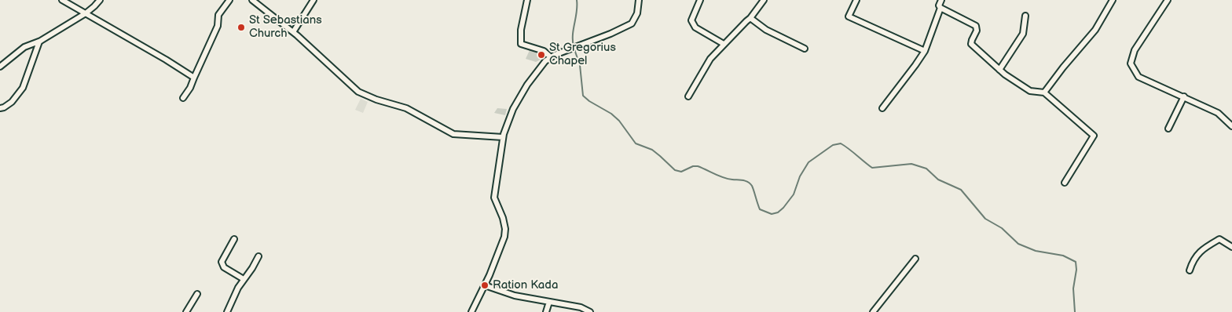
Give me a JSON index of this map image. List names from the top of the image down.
{
  "places": ["St Sebastians Church", "St Gregorius Chapel", "Ration Kada"]
}
